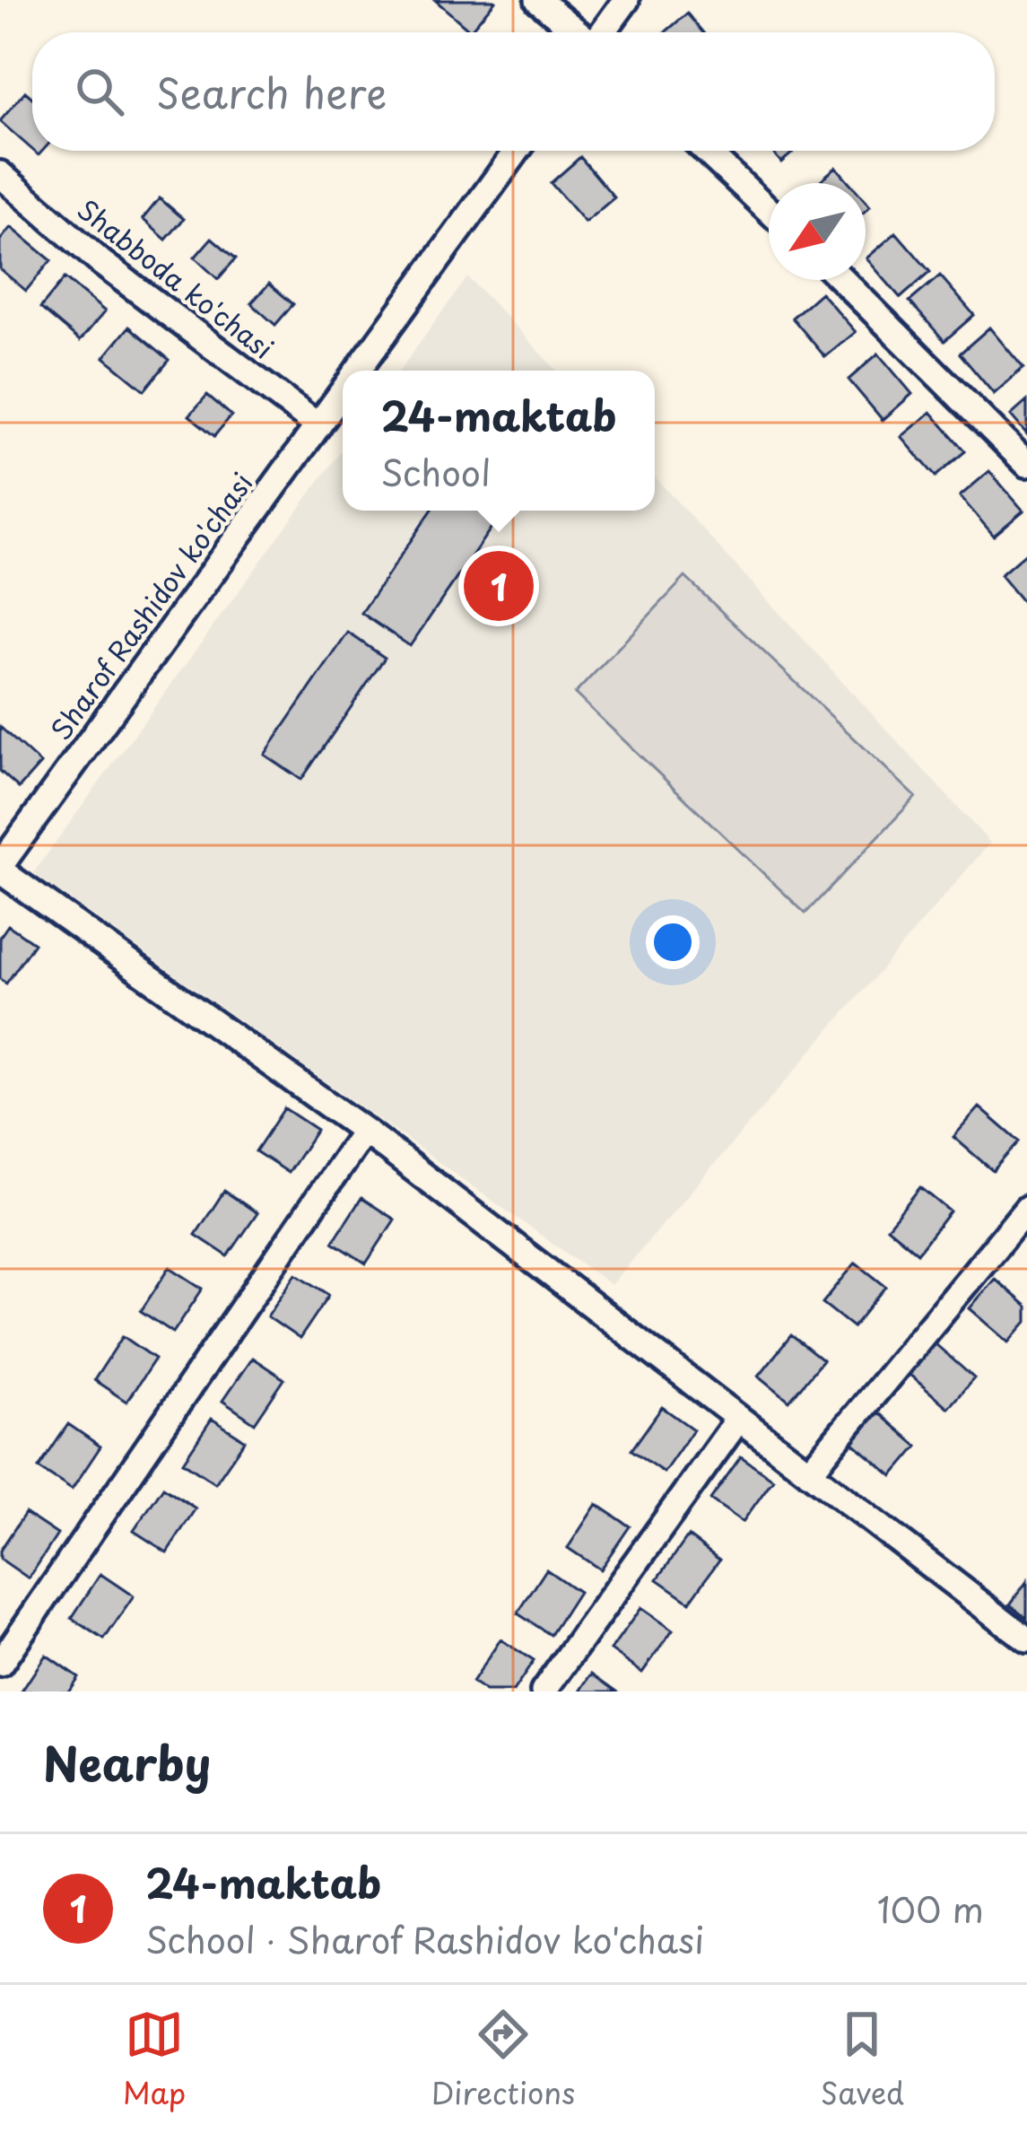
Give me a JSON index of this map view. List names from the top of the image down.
{
  "streets": {
    "street": ["Shabboda ko'chasi", "Sharof Rashidov ko'chasi"]
  },
  "crossings": [
    ["Shabboda ko'chasi", "Sharof Rashidov ko'chasi"]
  ],
  "north": "bottom left",
  "page": {
    "search": "Search here",
    "popup": ["24-maktab", "School"],
    "pins": "1",
    "heading": "Nearby",
    "list": [
      {
        "mark": "1",
        "name": "24-maktab",
        "note": "School · Sharof Rashidov ko'chasi",
        "value": "100 m"
      }
    ],
    "nav": ["Map", "Directions", "Saved"]
  }
}
